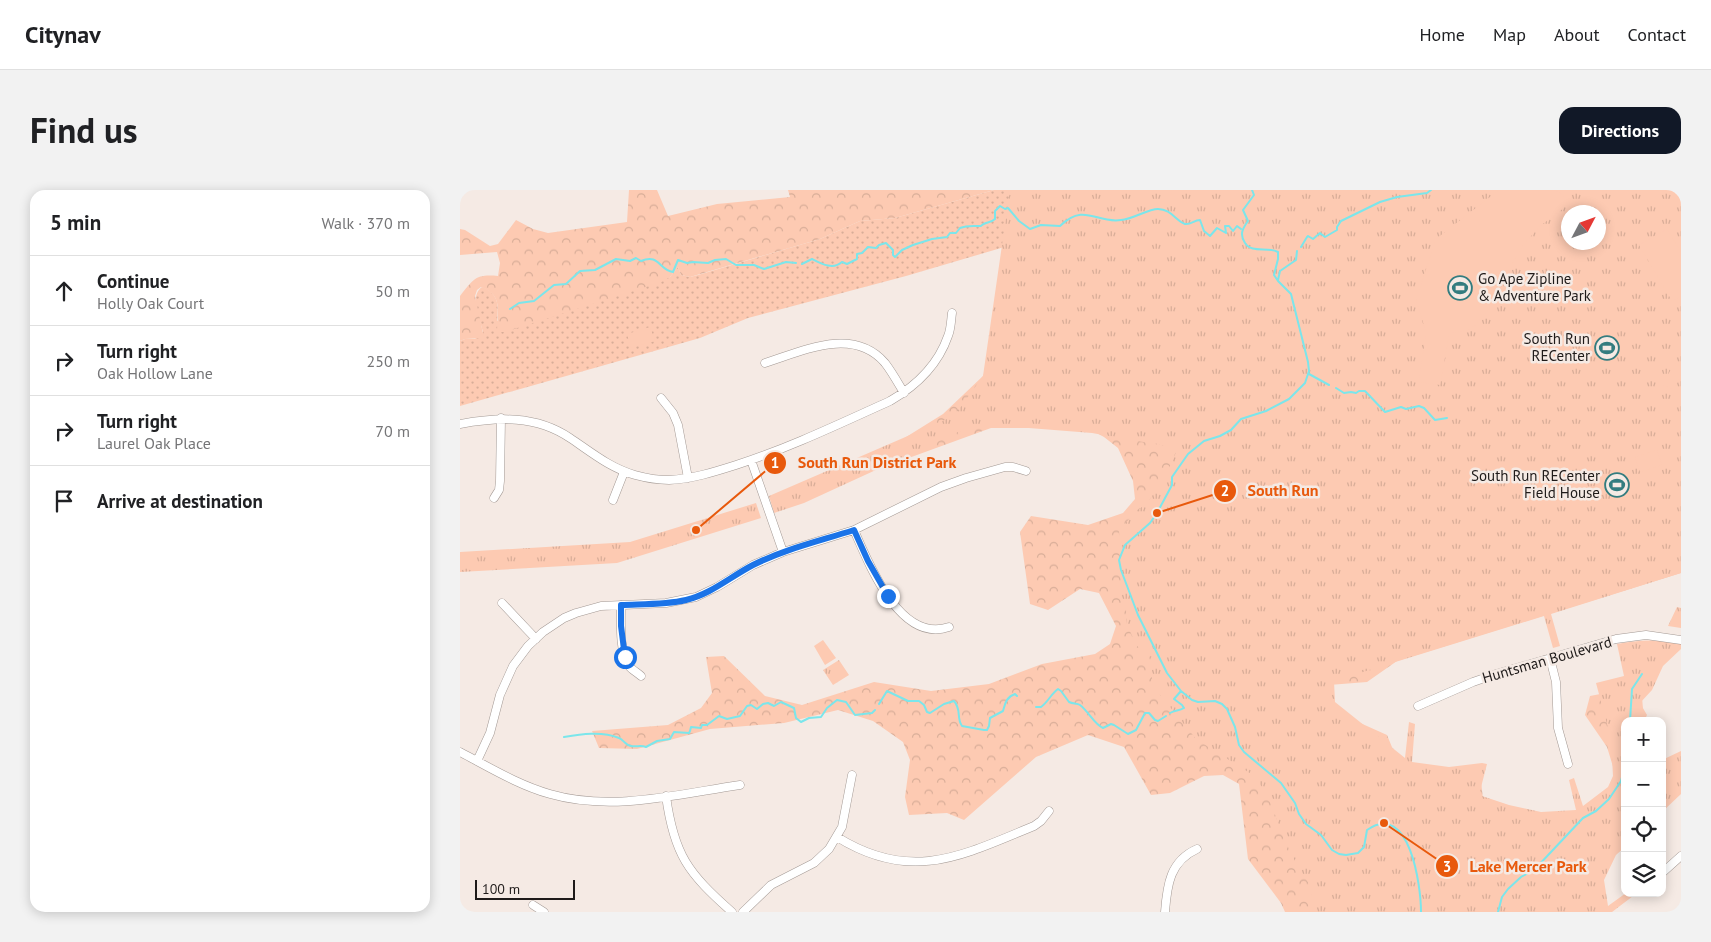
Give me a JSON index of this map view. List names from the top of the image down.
{
  "streets": {
    "street": ["Huntsman Boulevard"]
  },
  "places": {
    "sports": ["Go Ape Zipline & Adventure Park", "South Run RECenter", "South Run RECenter Field House"],
    "other": ["South Run", "South Run District Park", "Lake Mercer Park"]
  },
  "scale_bar": "100 m",
  "north": "top right",
  "page": {
    "header": "Citynav",
    "nav": [
      "Home",
      "Map",
      "About",
      "Contact"
    ],
    "title": "Find us",
    "buttons": "Directions",
    "heading": ["5 min", "Walk · 370 m"],
    "list": [
      ["Continue", "Holly Oak Court", "50 m"],
      ["Turn right", "Oak Hollow Lane", "250 m"],
      ["Turn right", "Laurel Oak Place", "70 m"],
      "Arrive at destination"
    ],
    "map_buttons": ["+", "−"],
    "scale": "100 m"
  }
}
